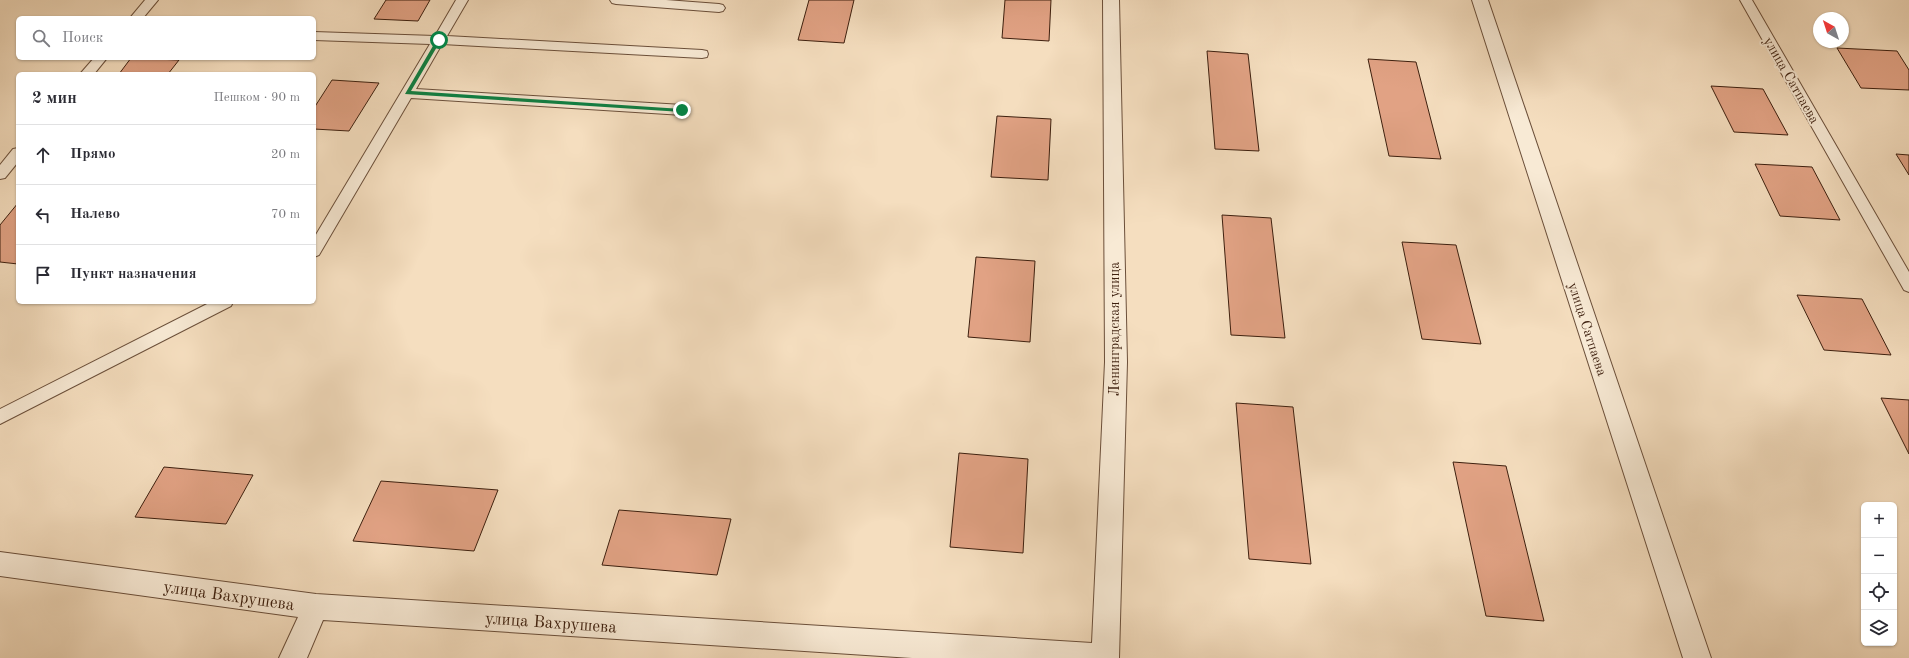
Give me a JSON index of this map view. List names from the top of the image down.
{
  "streets": {
    "street": ["улица Сатпаева", "Ленинградская улица", "улица Вахрушева"]
  },
  "crossings": [
    ["Ленинградская улица", "улица Вахрушева"]
  ],
  "north": "top left",
  "page": {
    "search": "Поиск",
    "heading": ["2 мин", "Пешком · 90 m"],
    "list": [
      ["Прямо", "20 m"],
      ["Налево", "70 m"],
      "Пункт назначения"
    ],
    "map_buttons": ["+", "−"]
  }
}
